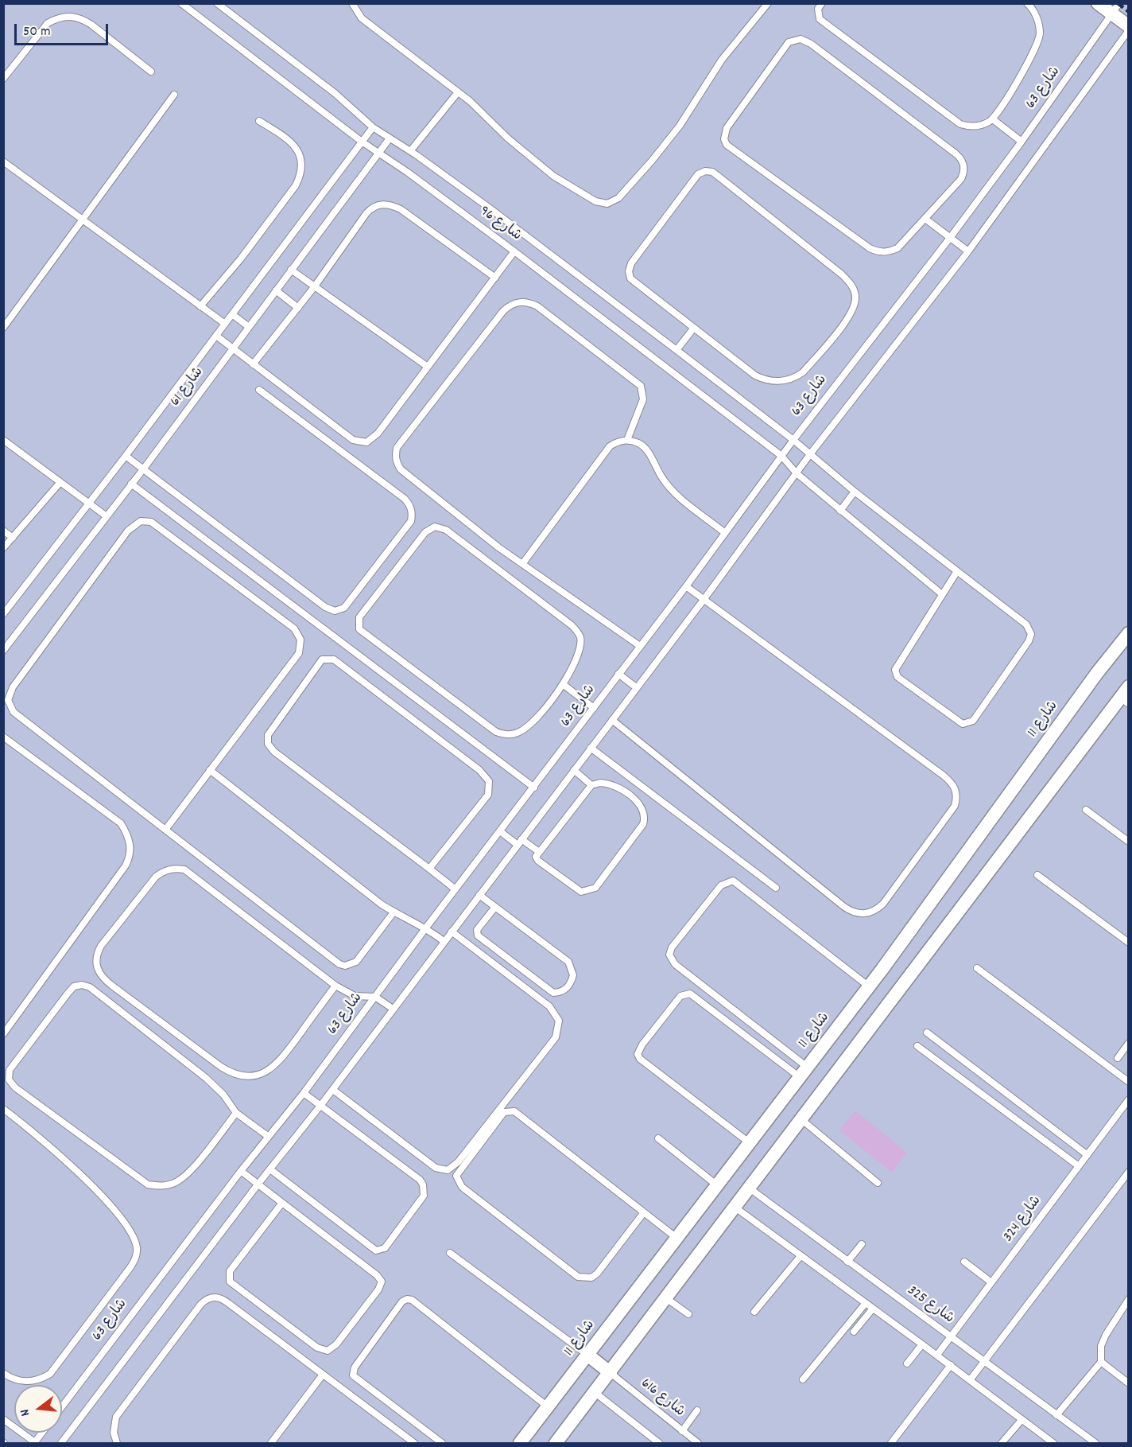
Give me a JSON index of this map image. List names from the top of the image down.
{
  "streets": {
    "street": ["شارع 11"],
    "lane": [
      "شارع 63",
      "شارع 96",
      "شارع 61",
      "شارع 324",
      "شارع 325",
      "شارع 616"
    ]
  },
  "crossings": [
    ["شارع 63", "شارع 96"],
    ["شارع 96", "شارع 61"],
    ["شارع 324", "شارع 325"]
  ],
  "scale_bar": "50 m",
  "north": "left"
}
